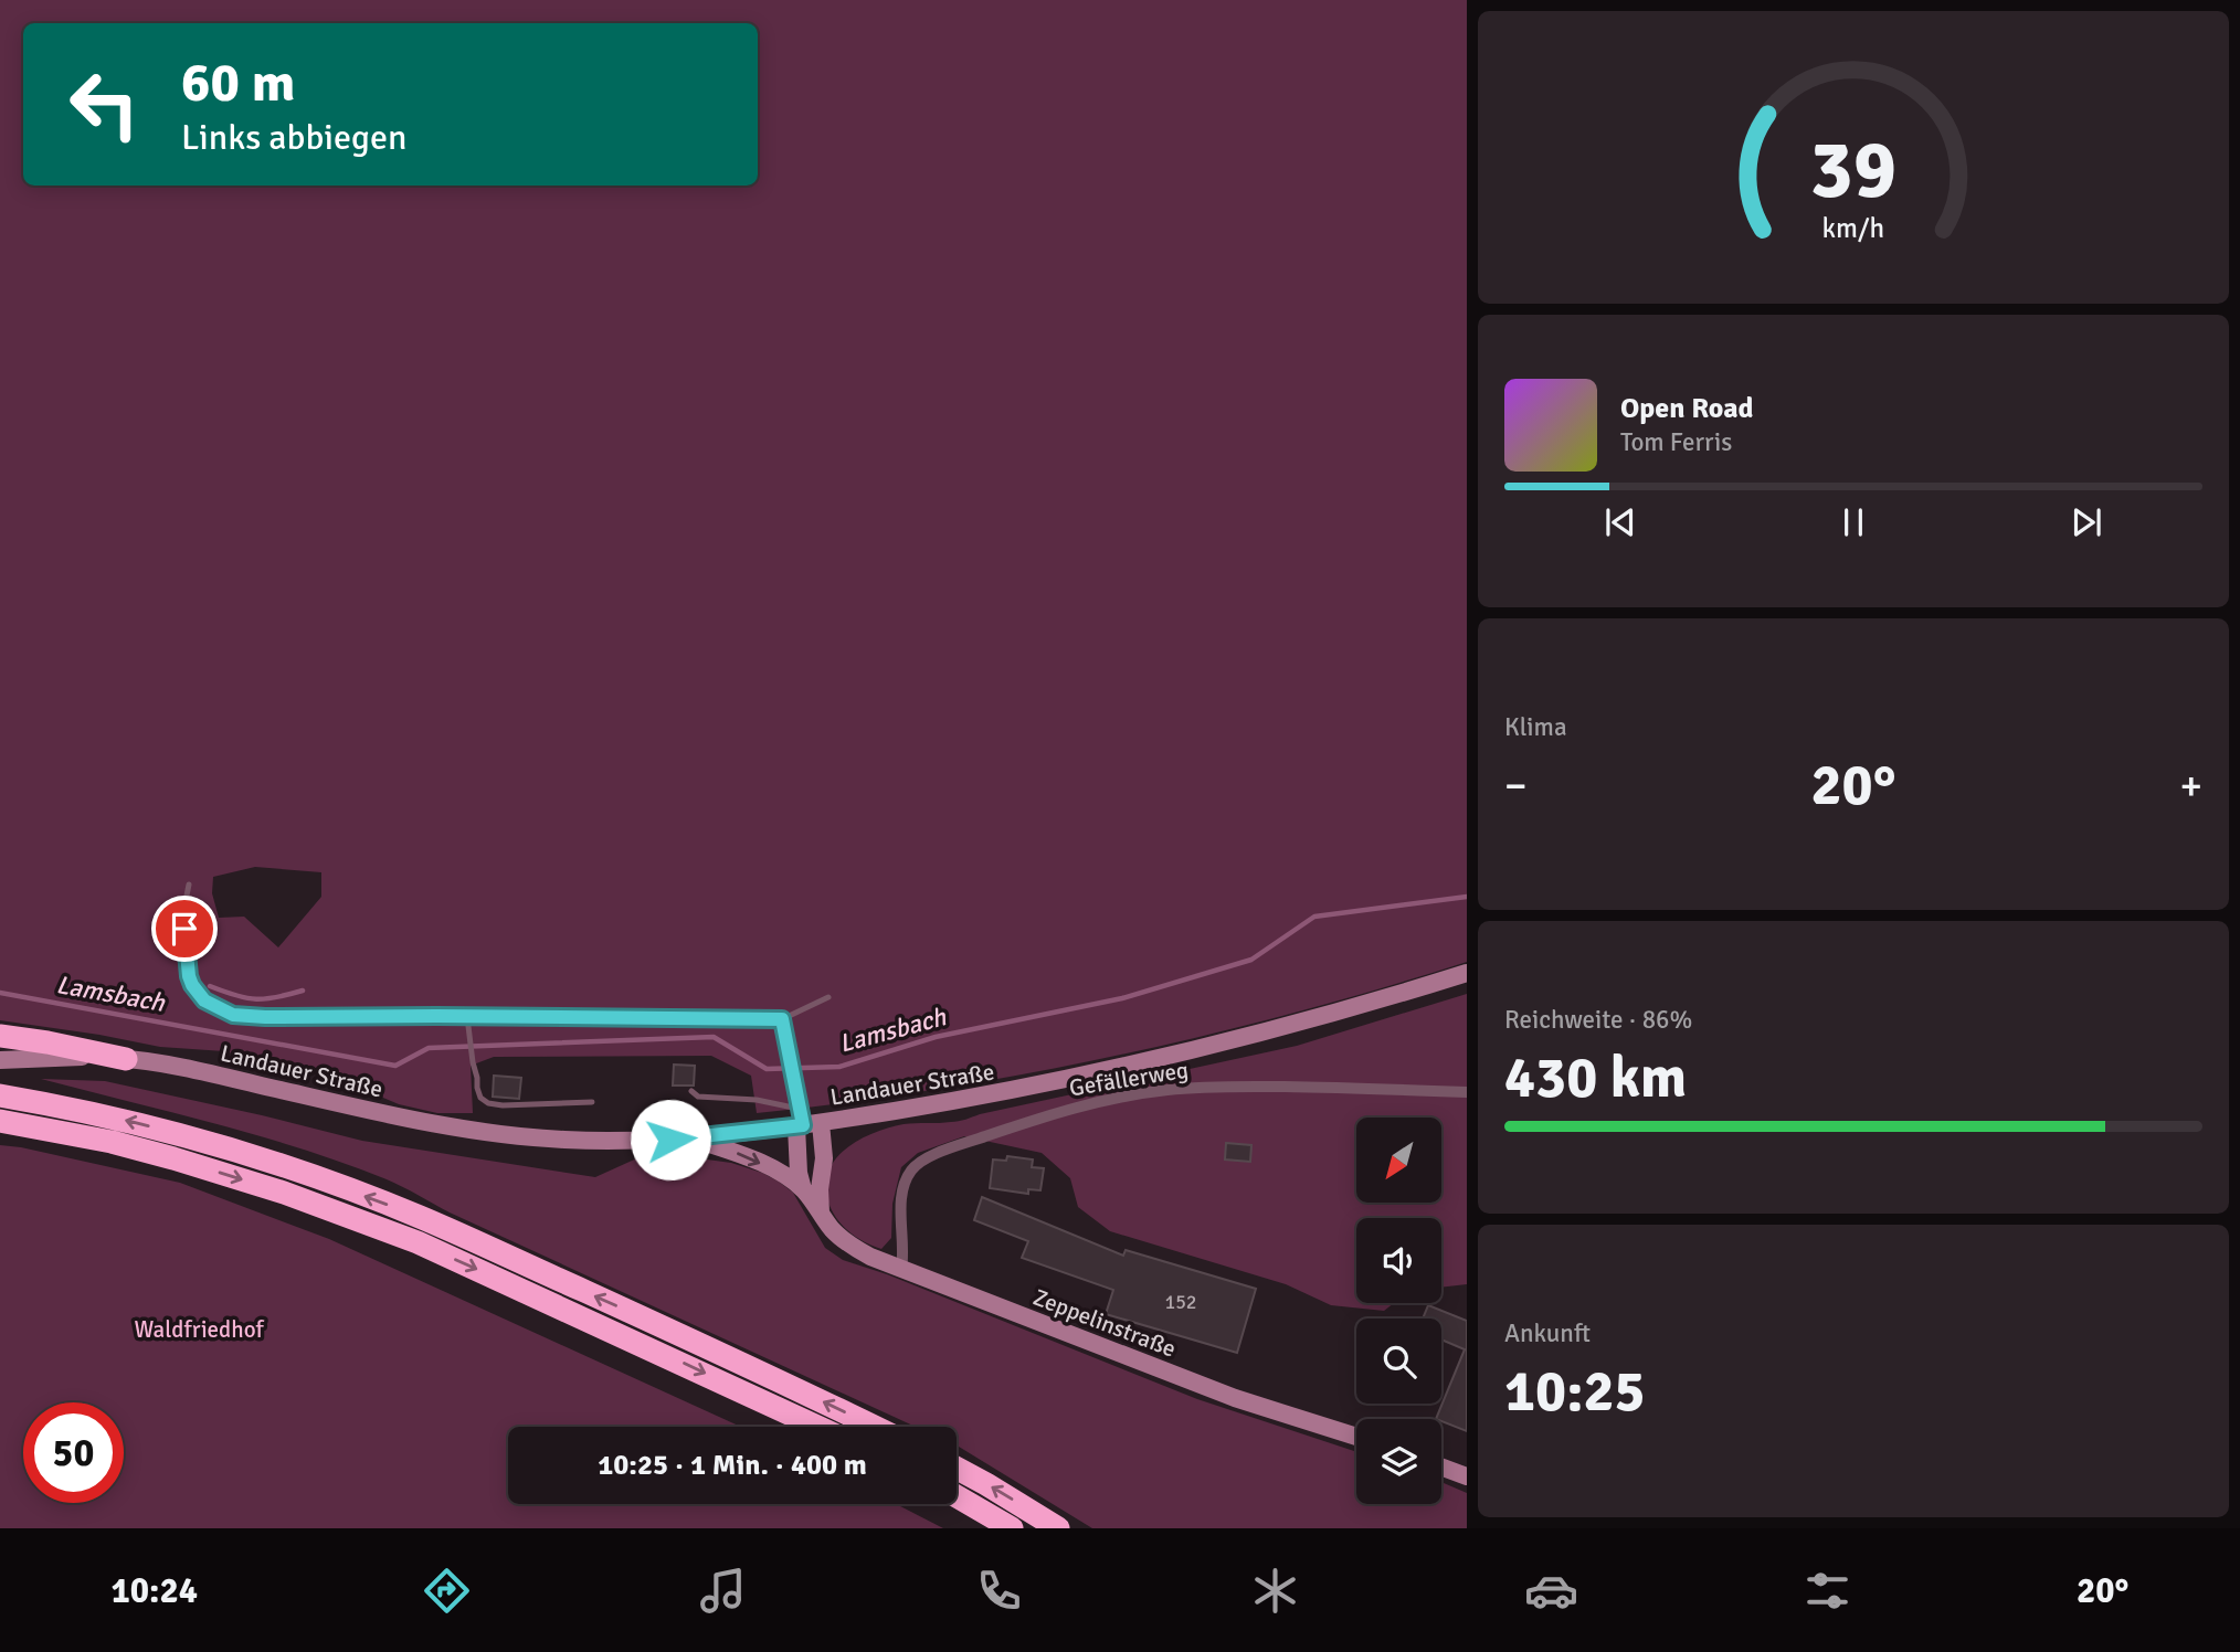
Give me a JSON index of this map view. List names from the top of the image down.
{
  "streets": {
    "main road": ["Landauer Straße", "Zeppelinstraße"],
    "street": ["Gefällerweg"]
  },
  "crossings": [
    ["Gefällerweg", "Zeppelinstraße"]
  ],
  "water": ["Lamsbach"],
  "parks": ["Waldfriedhof"],
  "house_numbers": ["152"],
  "north": "bottom left",
  "page": {
    "turn": ["60 m", "Links abbiegen"],
    "song": ["Open Road", "Tom Ferris"],
    "tile": [
      "Klima",
      ["Reichweite · 86%", "430 km"],
      ["Ankunft", "10:25"]
    ],
    "heat": ["−", "20°", "+"],
    "limit": "50",
    "trip": "10:25 · 1 Min. · 400 m",
    "tabs": ["10:24", "20°"],
    "gauge": ["39", "km/h"]
  }
}
